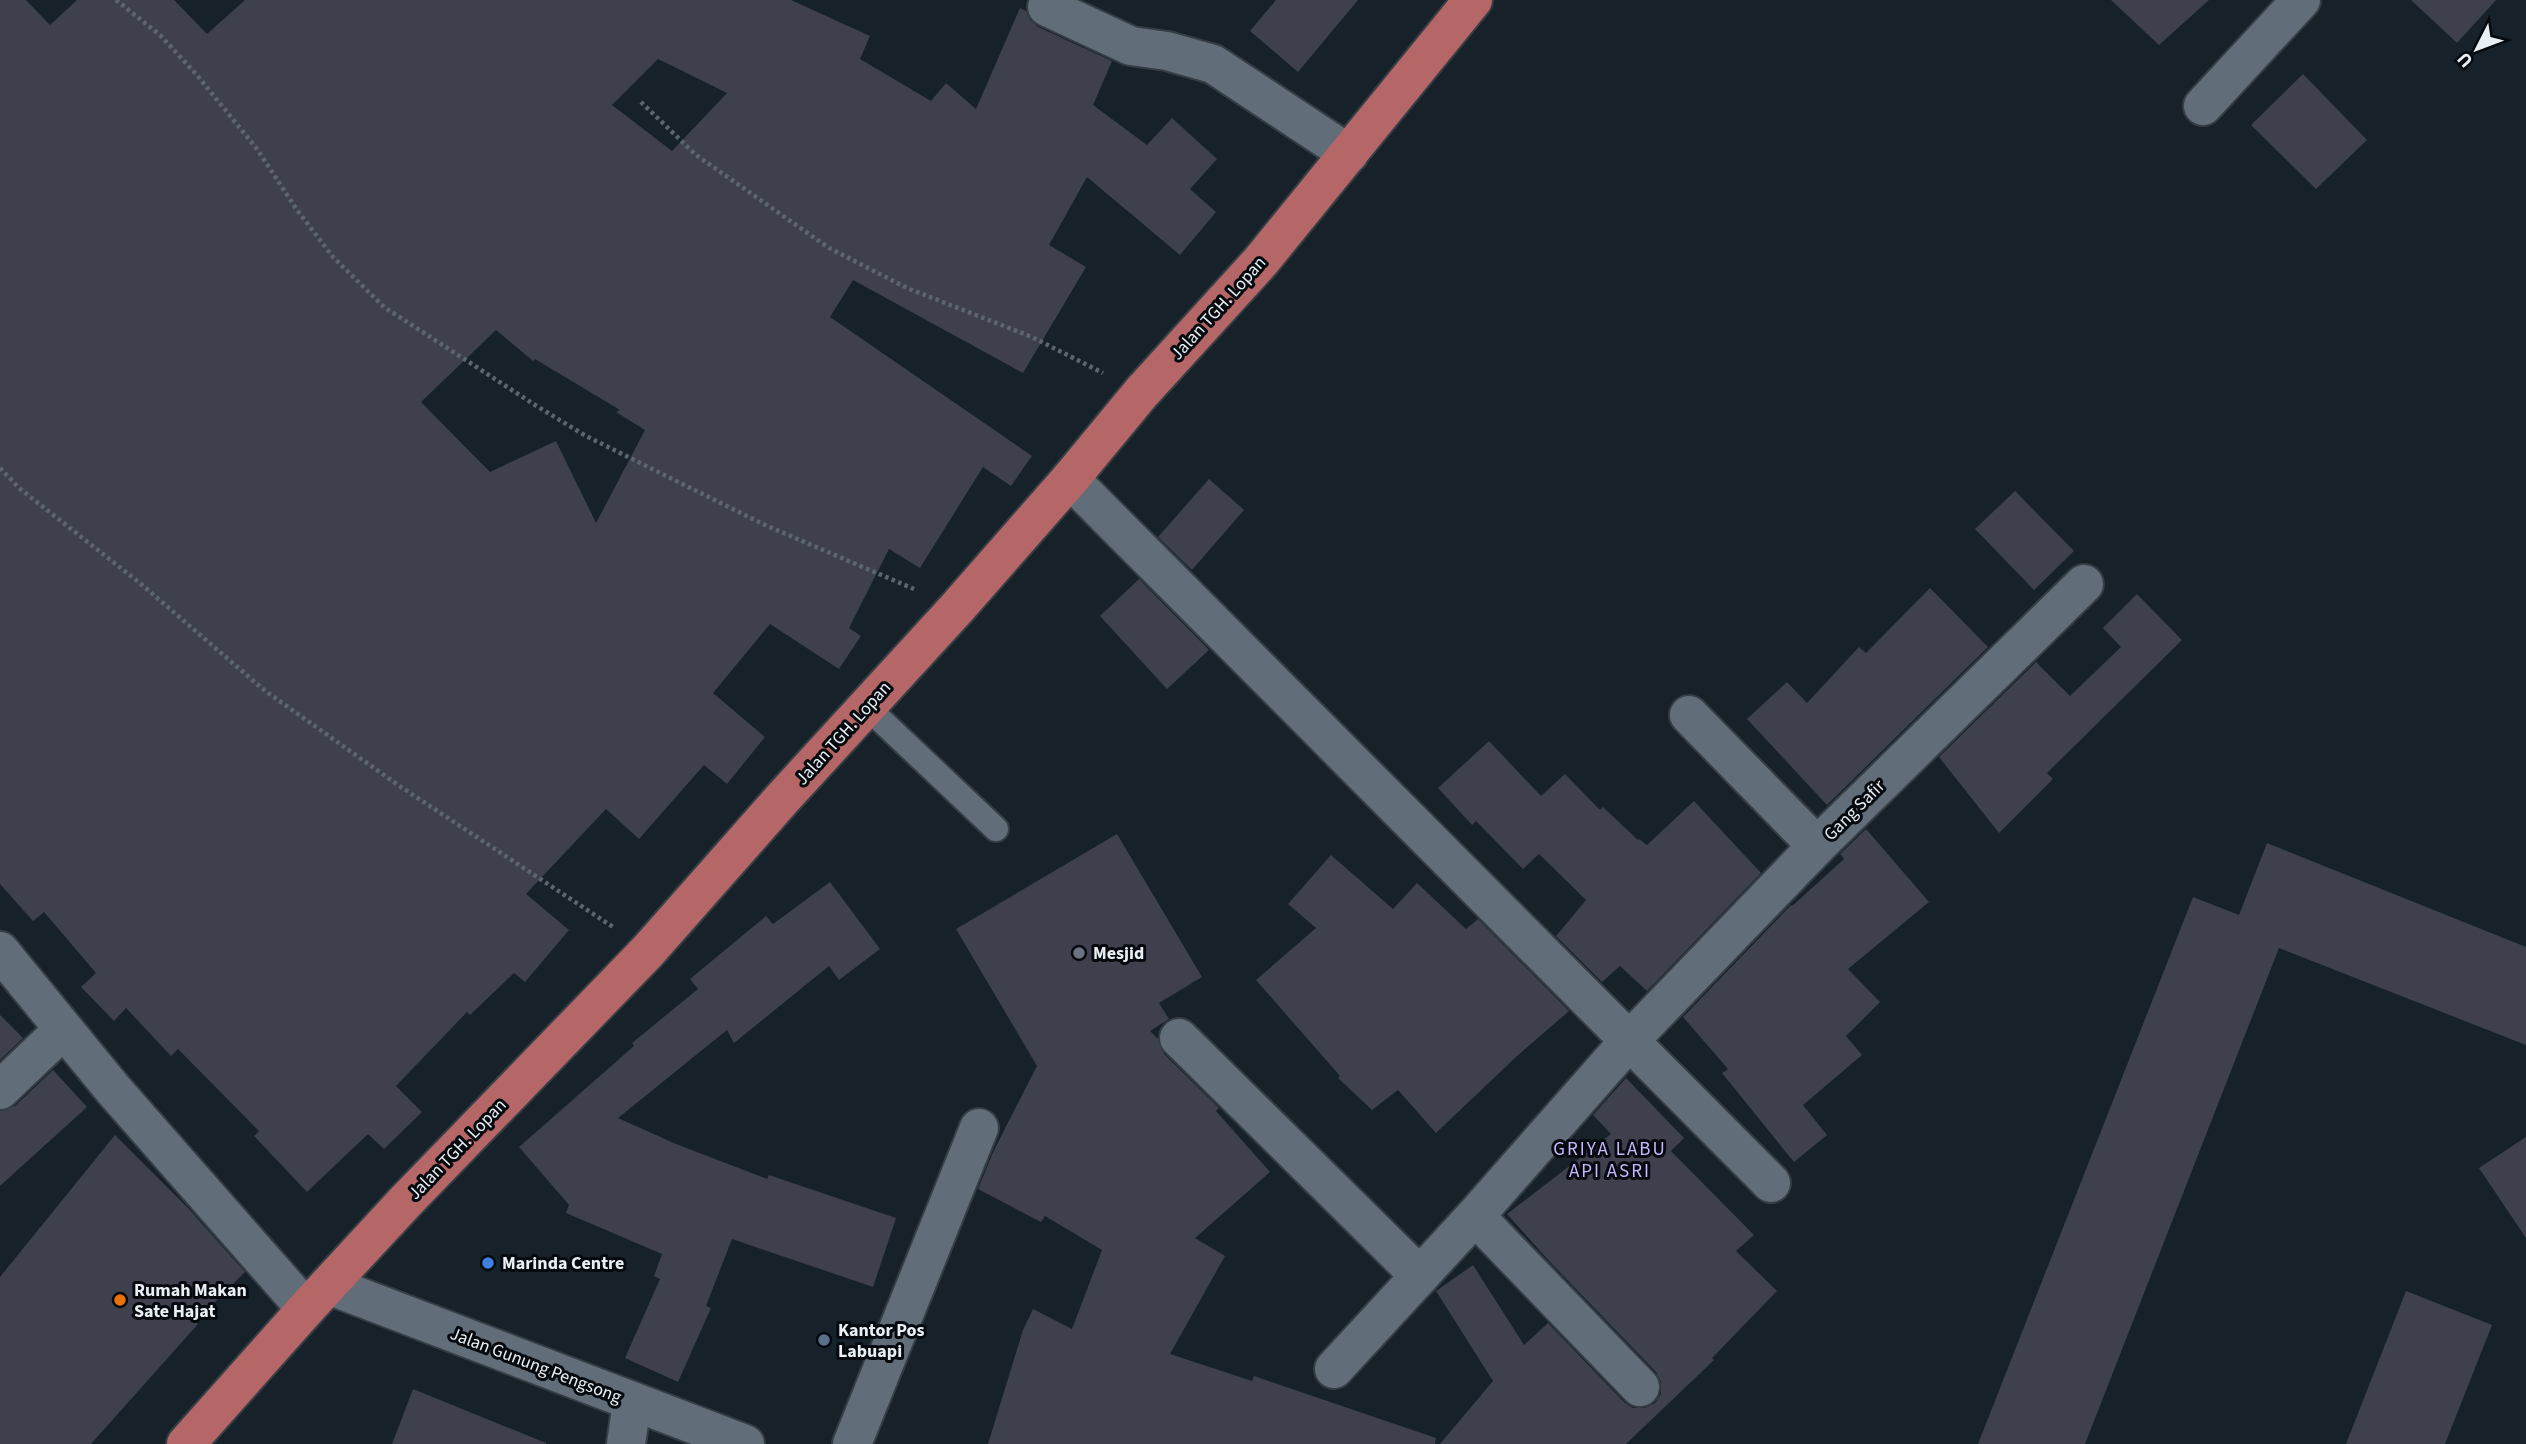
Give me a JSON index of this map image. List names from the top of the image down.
{
  "streets": {
    "highway": ["Jalan TGH. Lopan"],
    "street": ["Gang Safir", "Jalan Gunung Pengsong"]
  },
  "crossings": [
    ["Jalan TGH. Lopan", "Jalan Gunung Pengsong"]
  ],
  "districts": ["GRIYA LABU API ASRI"],
  "places": [
    "Mesjid",
    "Marinda Centre",
    "Rumah Makan Sate Hajat",
    "Kantor Pos Labuapi"
  ],
  "north": "bottom left"
}
